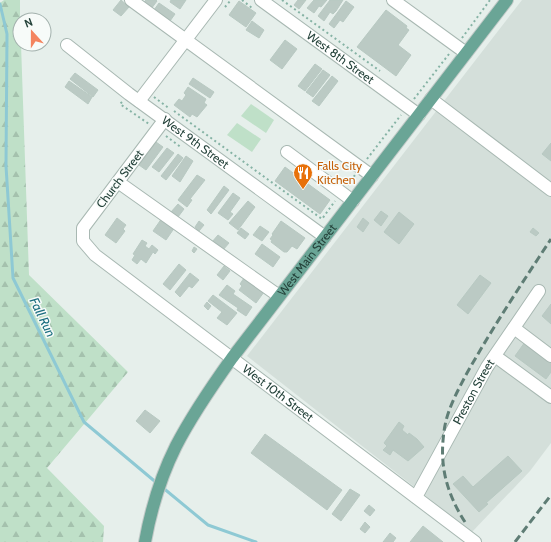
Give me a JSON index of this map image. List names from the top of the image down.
{
  "streets": {
    "main road": ["West Main Street"],
    "street": [
      "West 8th Street",
      "West 9th Street",
      "Church Street",
      "Preston Street",
      "West 10th Street"
    ]
  },
  "crossings": [
    ["West 8th Street", "West Main Street"],
    ["West 9th Street", "Church Street"],
    ["West 9th Street", "West Main Street"],
    ["Church Street", "West 10th Street"],
    ["West Main Street", "West 10th Street"],
    ["Preston Street", "West 10th Street"]
  ],
  "water": ["Fall Run"],
  "places": {
    "restaurant": ["Falls City Kitchen"]
  },
  "north": "top"
}
